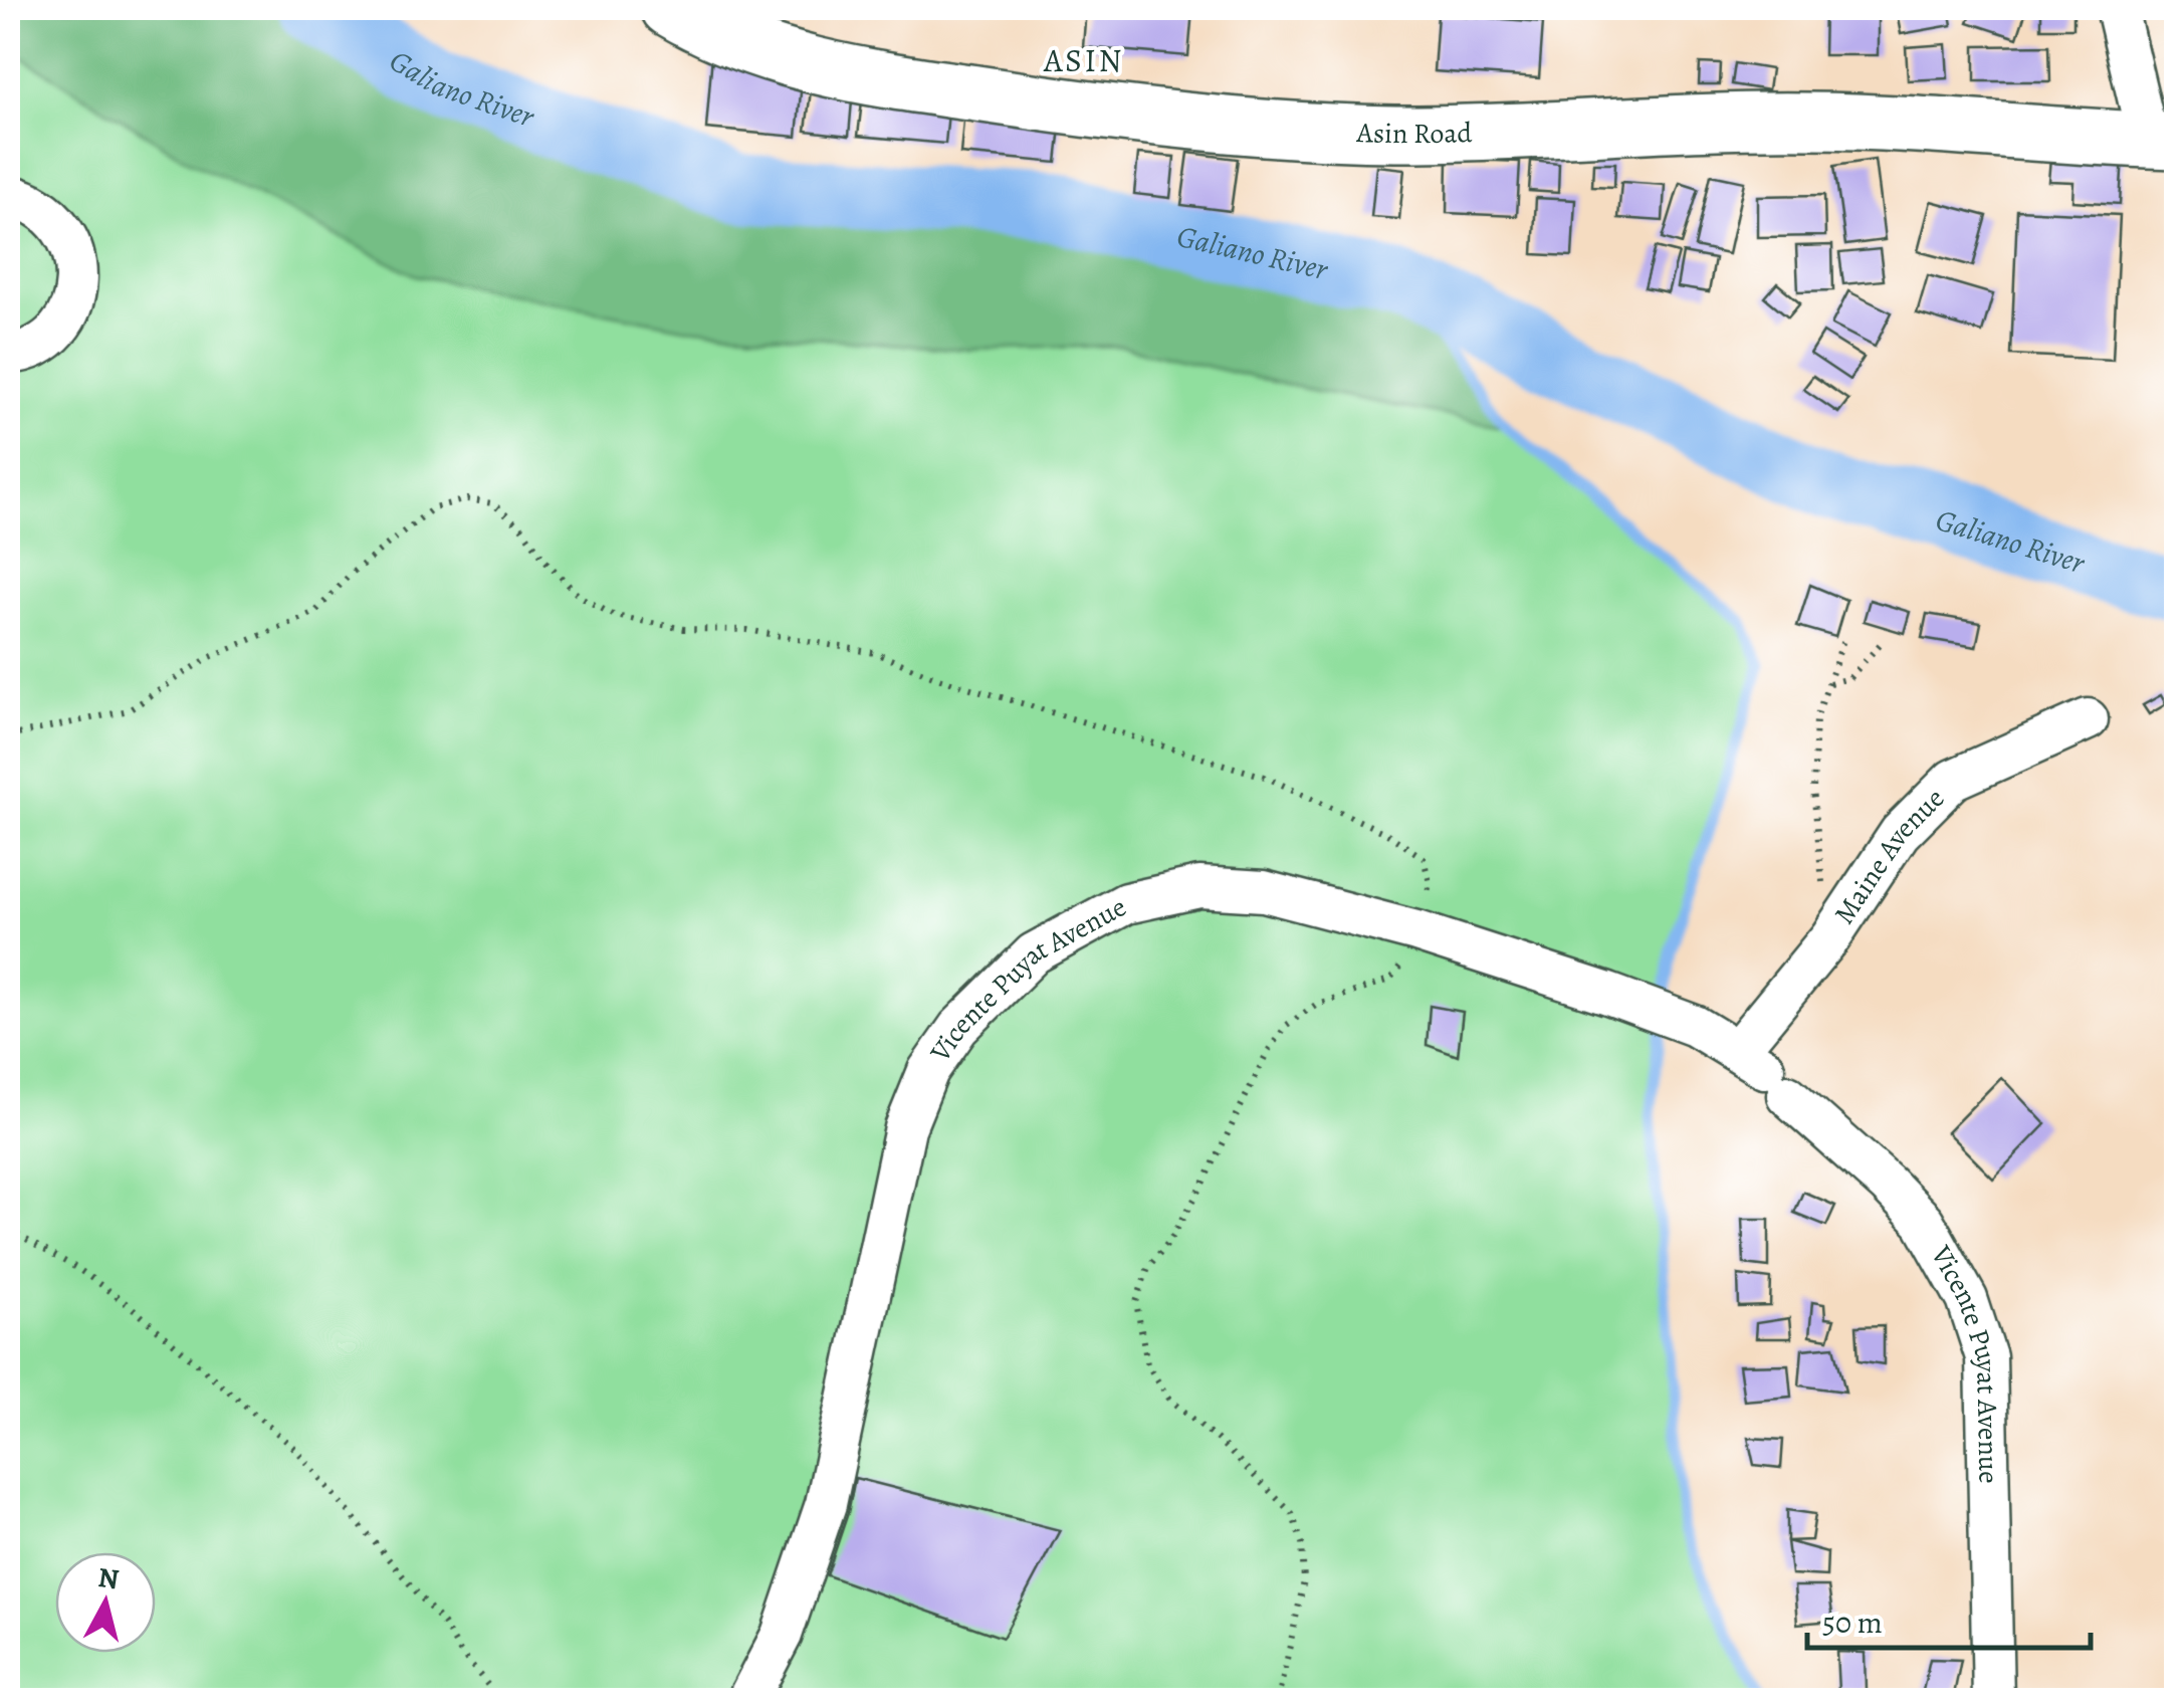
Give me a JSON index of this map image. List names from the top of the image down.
{
  "streets": {
    "main road": ["Asin Road"],
    "street": ["Maine Avenue", "Vicente Puyat Avenue"]
  },
  "crossings": [
    ["Maine Avenue", "Vicente Puyat Avenue"]
  ],
  "districts": ["ASIN"],
  "water": ["Galiano River"],
  "scale_bar": "50 m",
  "north": "top"
}
